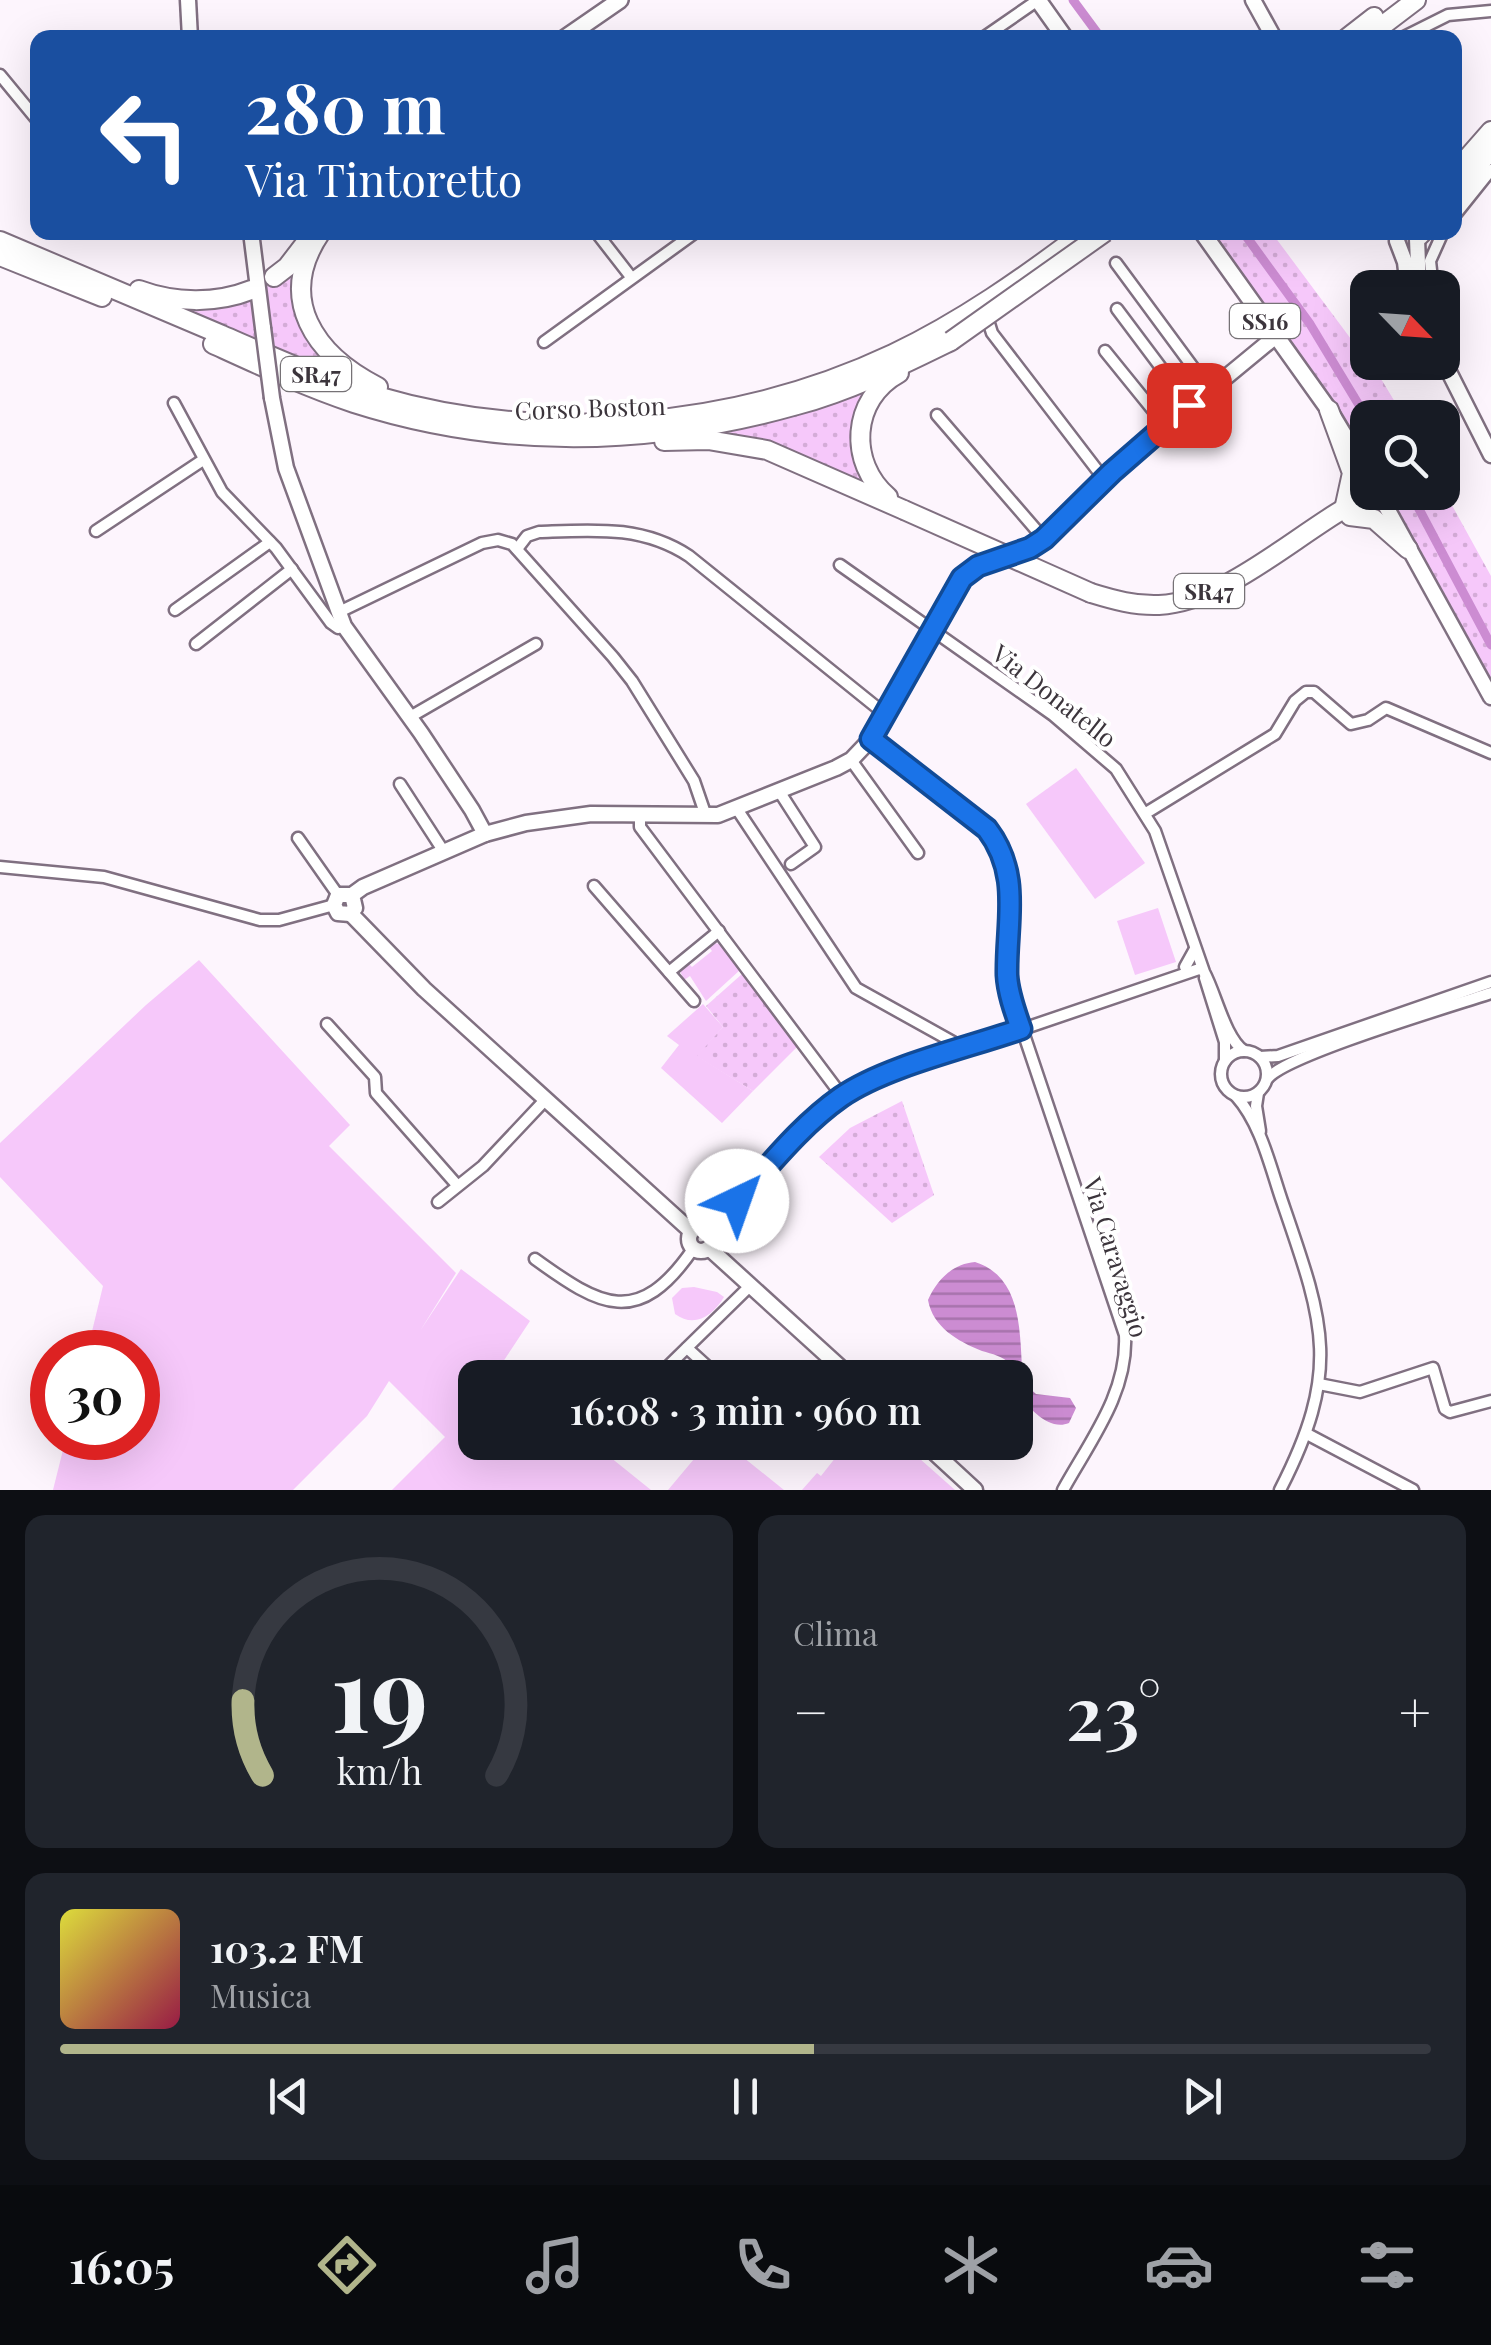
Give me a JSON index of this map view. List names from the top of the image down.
{
  "streets": {
    "highway": ["SR47", "Corso Boston"],
    "main road": ["SS16"],
    "street": ["Via Donatello", "Via Caravaggio"]
  },
  "crossings": [
    ["SR47", "Corso Boston"]
  ],
  "north": "bottom right",
  "page": {
    "turn": ["280 m", "Via Tintoretto"],
    "limit": "30",
    "trip": "16:08 · 3 min · 960 m",
    "tile": "Clima",
    "heat": ["−", "23°", "+"],
    "song": ["103.2 FM", "Musica"],
    "tabs": "16:05",
    "gauge": ["19", "km/h"]
  }
}
